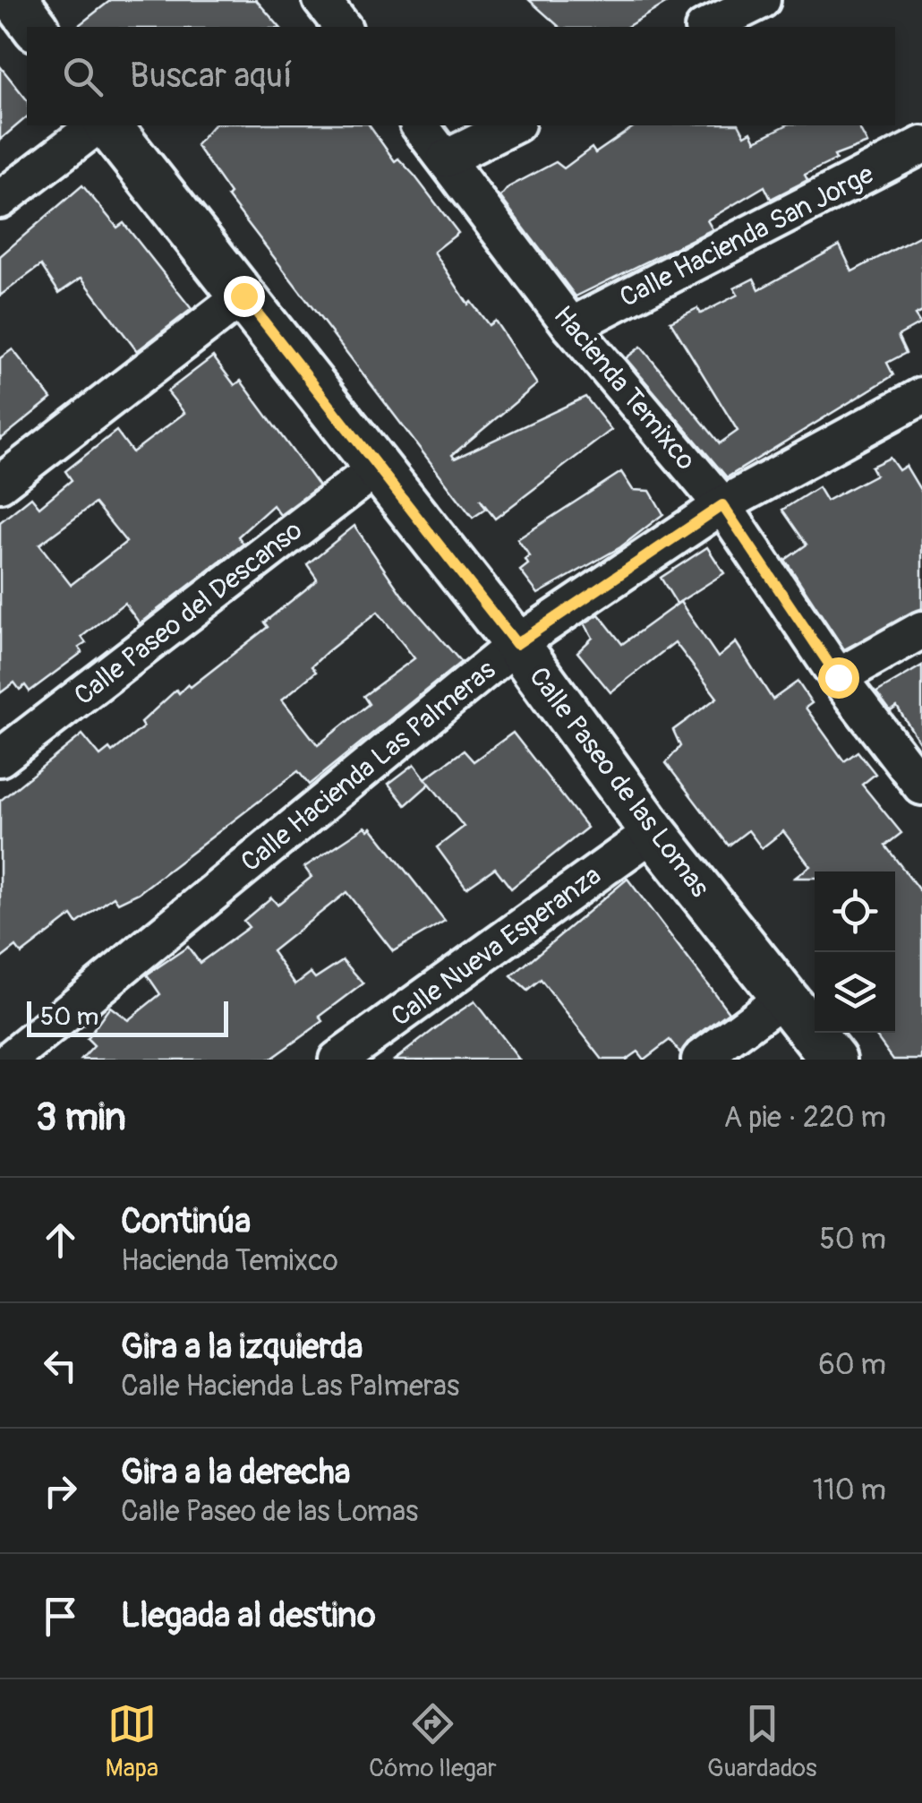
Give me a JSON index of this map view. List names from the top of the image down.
{
  "streets": {
    "main road": ["Calle Paseo de las Lomas"],
    "street": [
      "Calle Hacienda San Jorge",
      "Hacienda Temixco",
      "Calle Paseo del Descanso",
      "Calle Hacienda Las Palmeras",
      "Calle Nueva Esperanza"
    ]
  },
  "crossings": [
    ["Calle Hacienda San Jorge", "Hacienda Temixco"],
    ["Hacienda Temixco", "Calle Hacienda Las Palmeras"],
    ["Calle Paseo del Descanso", "Calle Paseo de las Lomas"],
    ["Calle Hacienda Las Palmeras", "Calle Paseo de las Lomas"],
    ["Calle Paseo de las Lomas", "Calle Nueva Esperanza"]
  ],
  "scale_bar": "50 m",
  "page": {
    "search": "Buscar aquí",
    "scale": "50 m",
    "heading": ["3 min", "A pie · 220 m"],
    "list": [
      ["Continúa", "Hacienda Temixco", "50 m"],
      ["Gira a la izquierda", "Calle Hacienda Las Palmeras", "60 m"],
      ["Gira a la derecha", "Calle Paseo de las Lomas", "110 m"],
      "Llegada al destino"
    ],
    "nav": ["Mapa", "Cómo llegar", "Guardados"]
  }
}
